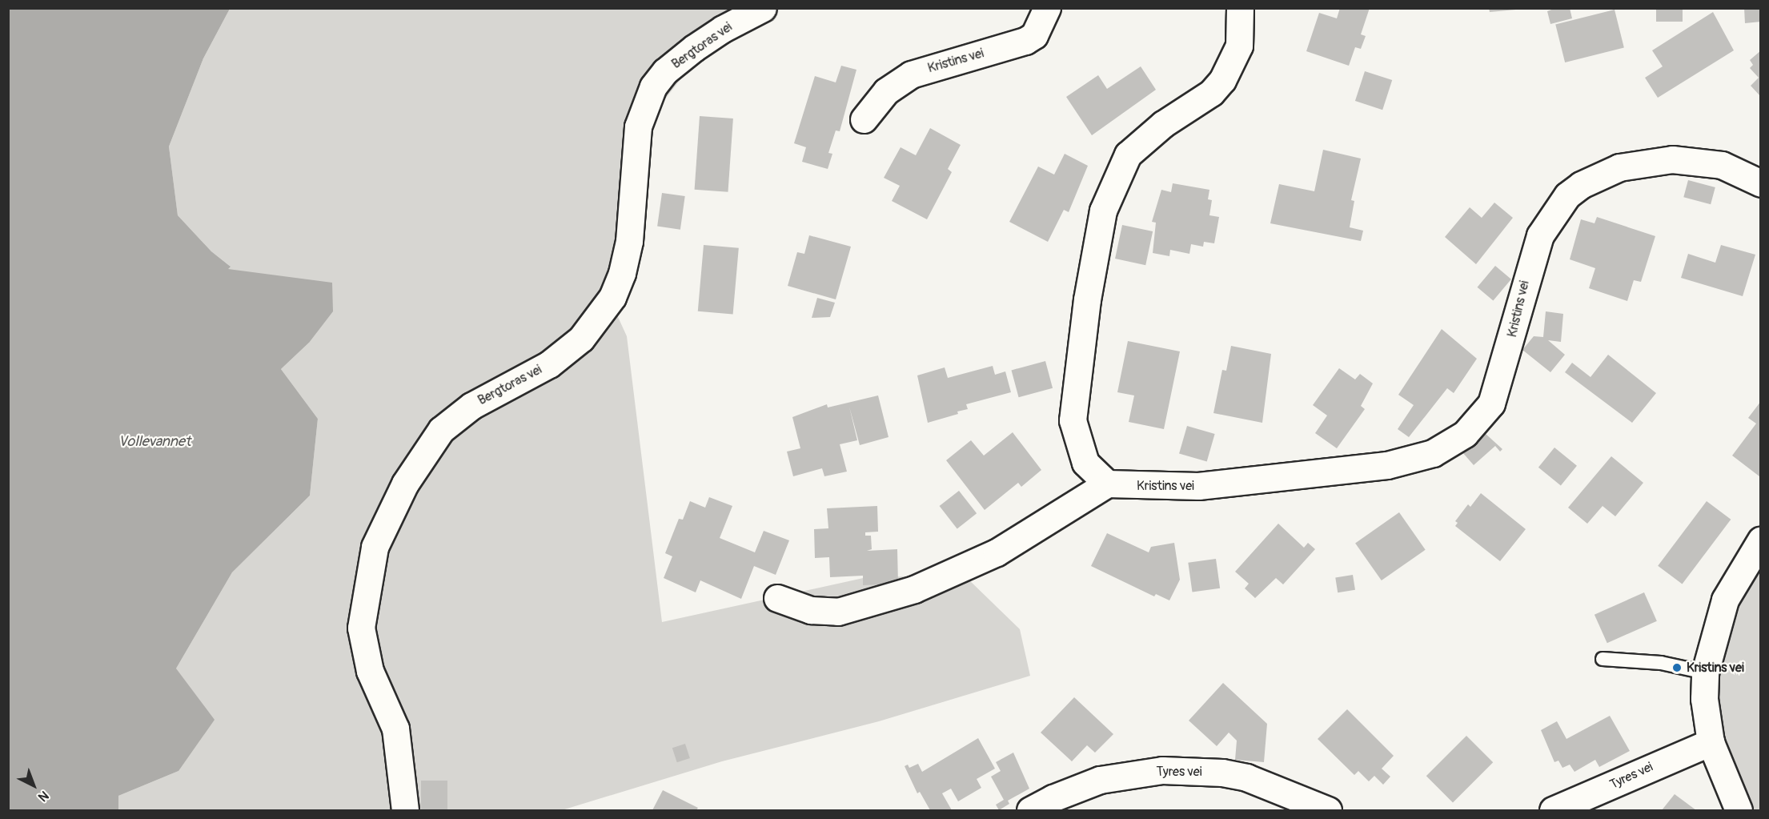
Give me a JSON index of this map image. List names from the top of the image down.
{
  "streets": {
    "street": ["Bergtoras vei", "Kristins vei", "Tyres vei"]
  },
  "water": ["Vollevannet"],
  "places": ["Kristins vei"],
  "north": "bottom right"
}
